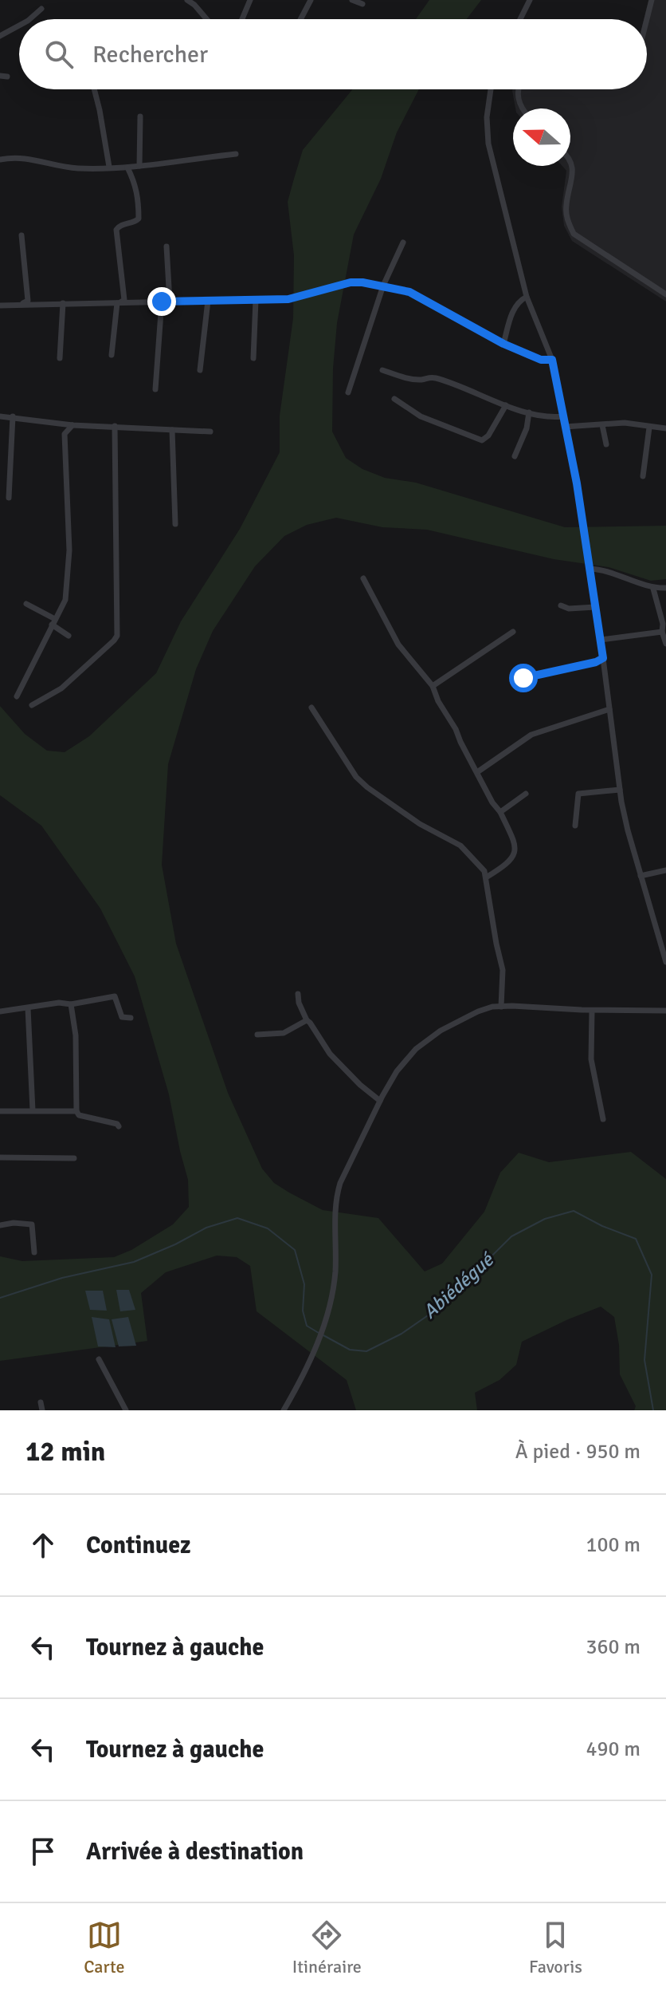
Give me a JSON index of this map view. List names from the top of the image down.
{
  "water": ["Abiédégué"],
  "north": "left",
  "page": {
    "search": "Rechercher",
    "heading": ["12 min", "À pied · 950 m"],
    "list": [
      ["Continuez", "100 m"],
      ["Tournez à gauche", "360 m"],
      ["Tournez à gauche", "490 m"],
      "Arrivée à destination"
    ],
    "nav": ["Carte", "Itinéraire", "Favoris"]
  }
}
